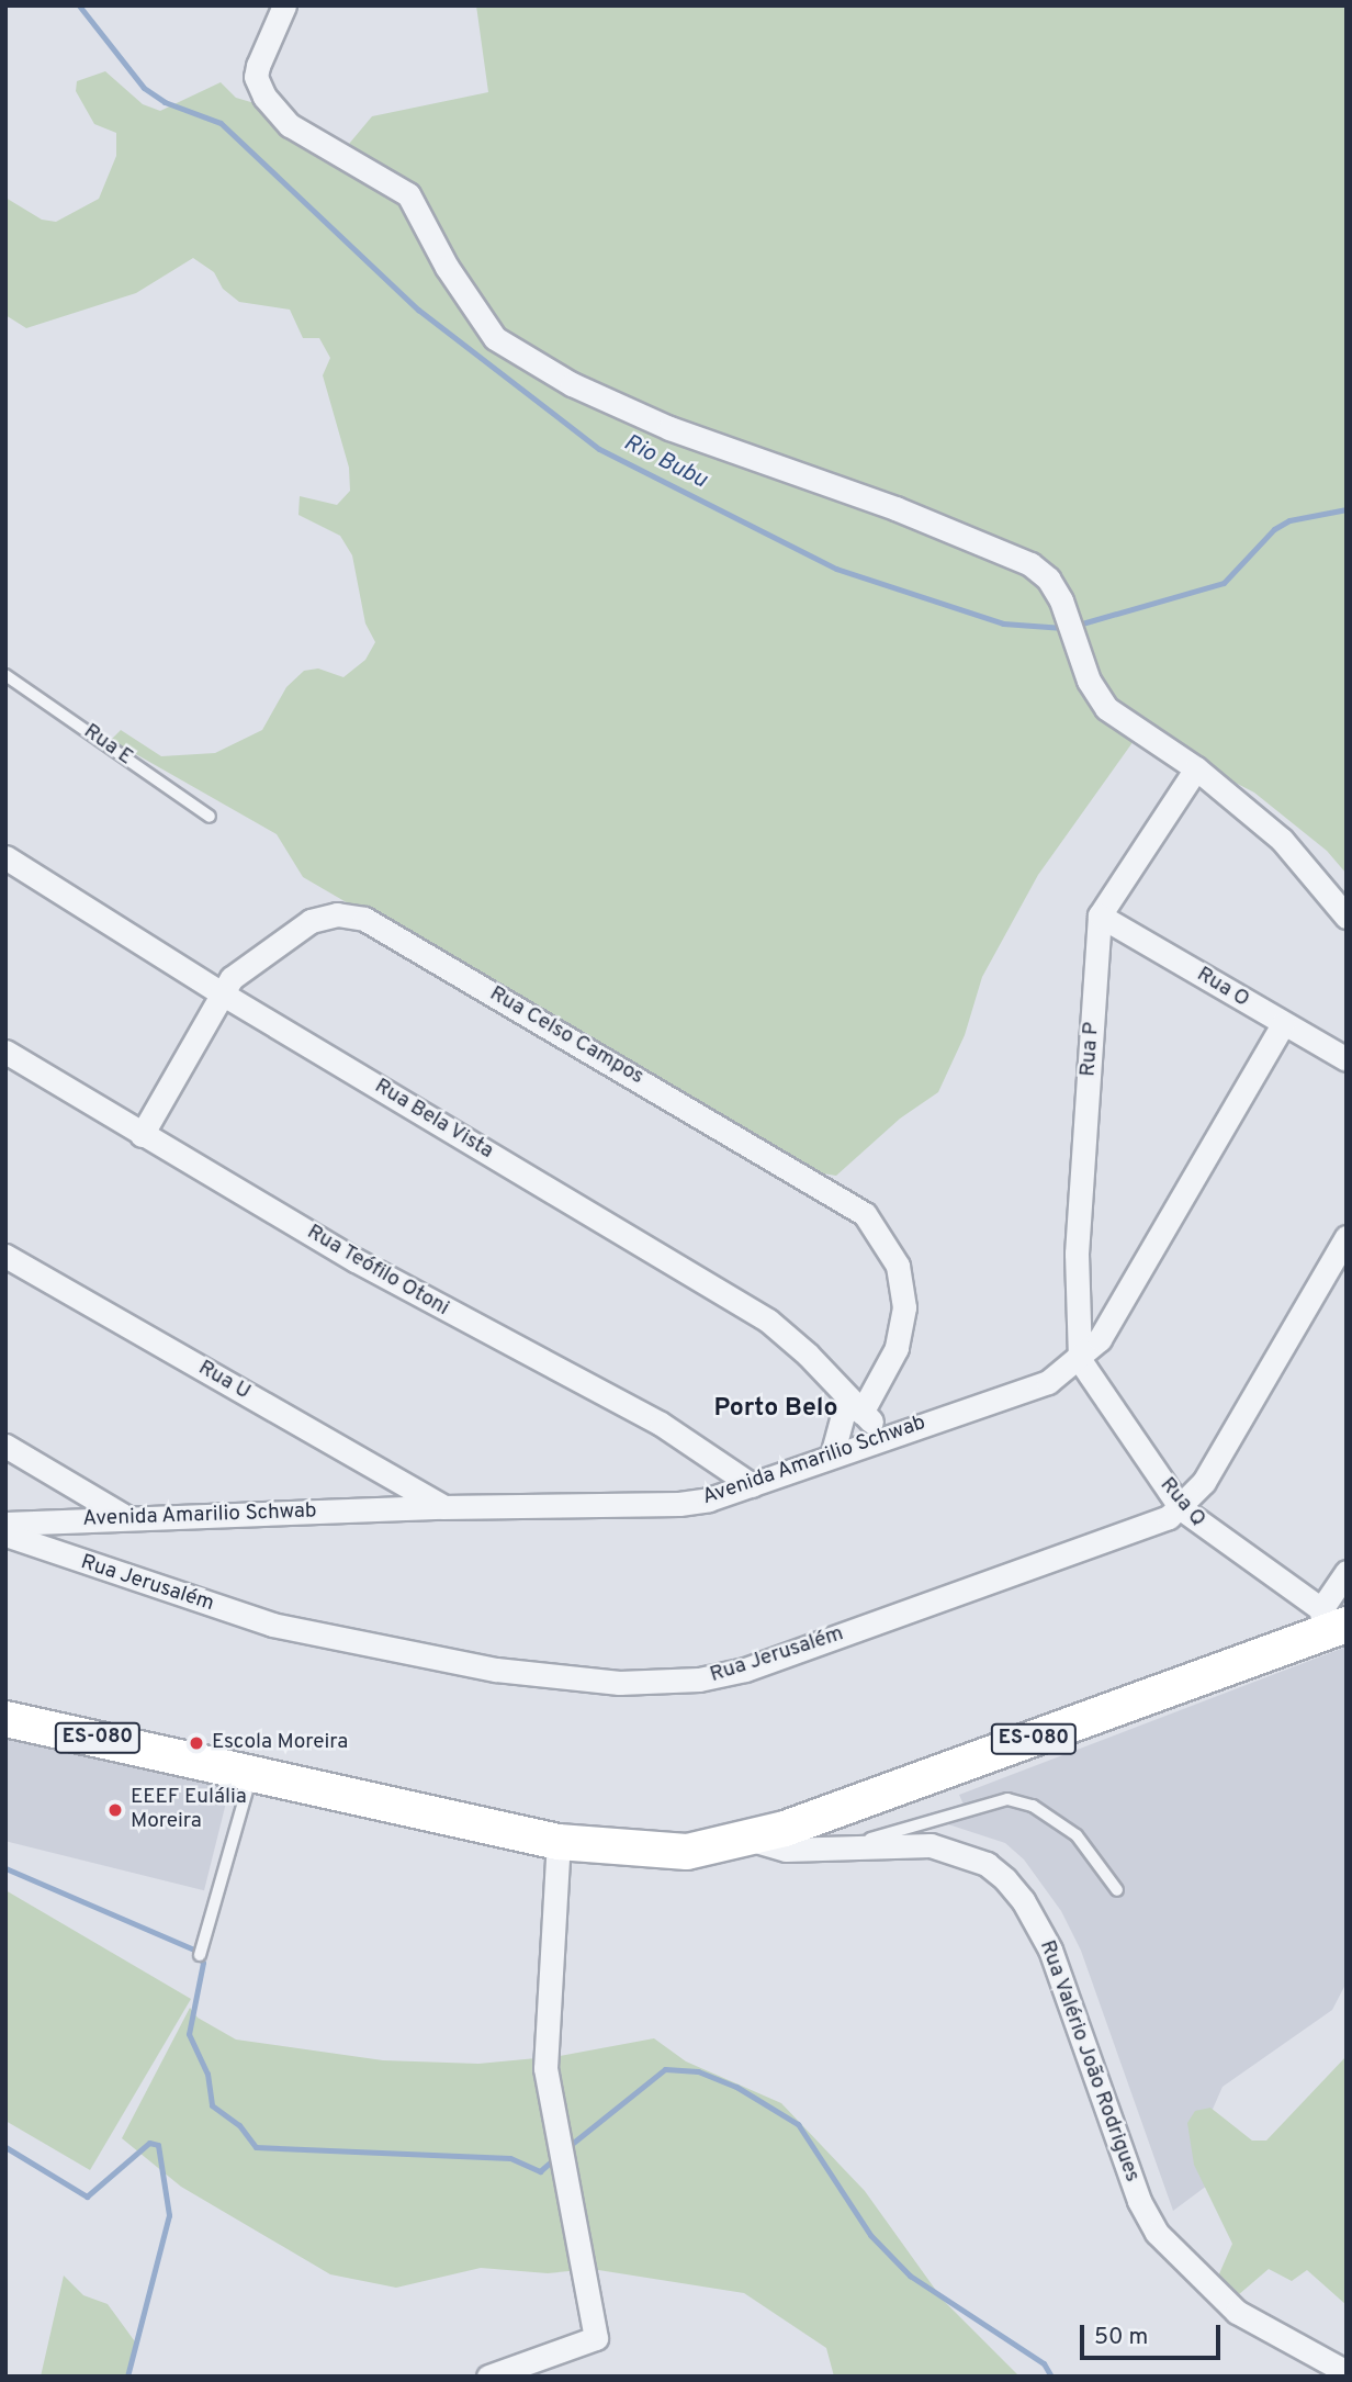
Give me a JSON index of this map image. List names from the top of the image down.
{
  "streets": {
    "main road": ["ES-080"],
    "street": [
      "Rua O",
      "Rua Celso Campos",
      "Rua P",
      "Rua Bela Vista",
      "Rua Teófilo Otoni",
      "Rua U",
      "Avenida Amarilio Schwab",
      "Rua Q",
      "Rua Jerusalém",
      "Rua Valério João Rodrigues"
    ],
    "lane": ["Rua E"]
  },
  "crossings": [
    ["Rua O", "Rua P"],
    ["Rua O", "Avenida Amarilio Schwab"],
    ["Rua Celso Campos", "Rua Bela Vista"],
    ["Rua Celso Campos", "Rua Teófilo Otoni"],
    ["Rua P", "Avenida Amarilio Schwab"],
    ["Rua P", "Rua Q"],
    ["Rua Bela Vista", "Avenida Amarilio Schwab"],
    ["Rua Teófilo Otoni", "Avenida Amarilio Schwab"],
    ["Rua U", "Avenida Amarilio Schwab"],
    ["Avenida Amarilio Schwab", "Rua Q"],
    ["Rua Q", "Rua Jerusalém"],
    ["Rua Q", "ES-080"],
    ["ES-080", "Rua Valério João Rodrigues"]
  ],
  "districts": ["Porto Belo"],
  "water": ["Rio Bubu"],
  "places": ["Escola Moreira", "EEEF Eulália Moreira"],
  "scale_bar": "50 m"
}
